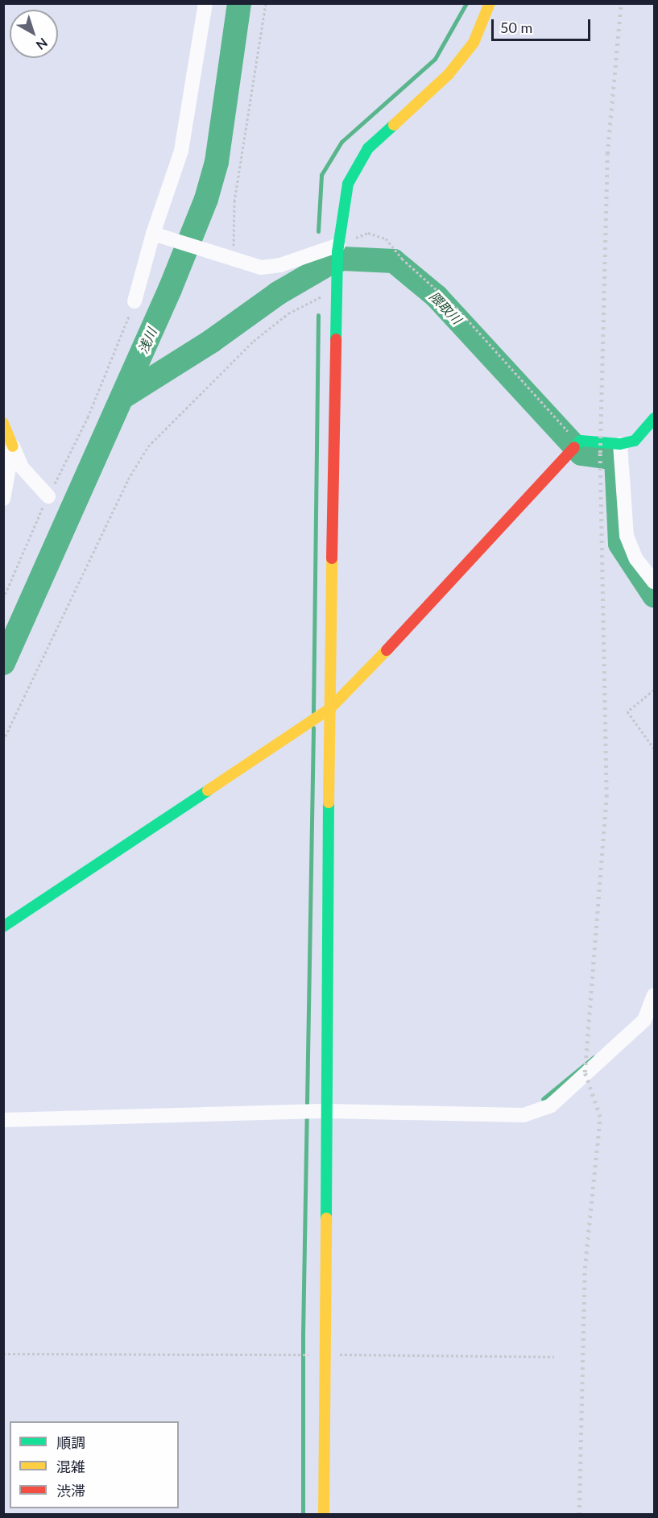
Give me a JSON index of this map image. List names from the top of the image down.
{
  "water": ["隈取川", "浅川"],
  "legend": ["順調", "混雑", "渋滞"],
  "scale_bar": "50 m",
  "north": "bottom right"
}
